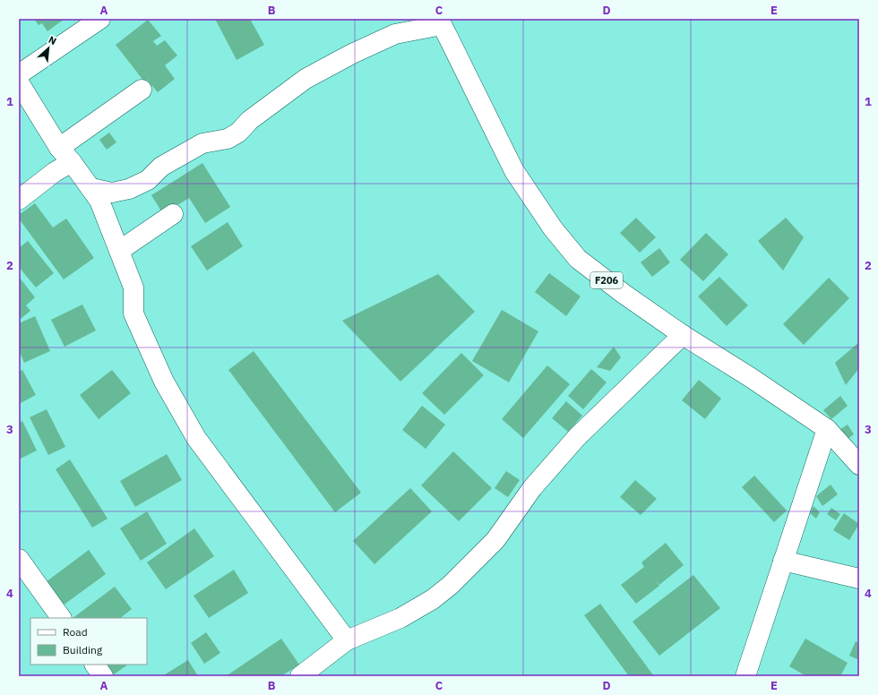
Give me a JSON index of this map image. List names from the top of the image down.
{
  "streets": {
    "street": ["F206"]
  },
  "legend": ["Road", "Building"],
  "north": "top right",
  "grid": {
    "columns": [
      "A",
      "B",
      "C",
      "D",
      "E"
    ],
    "rows": [
      "1",
      "2",
      "3",
      "4"
    ]
  }
}
